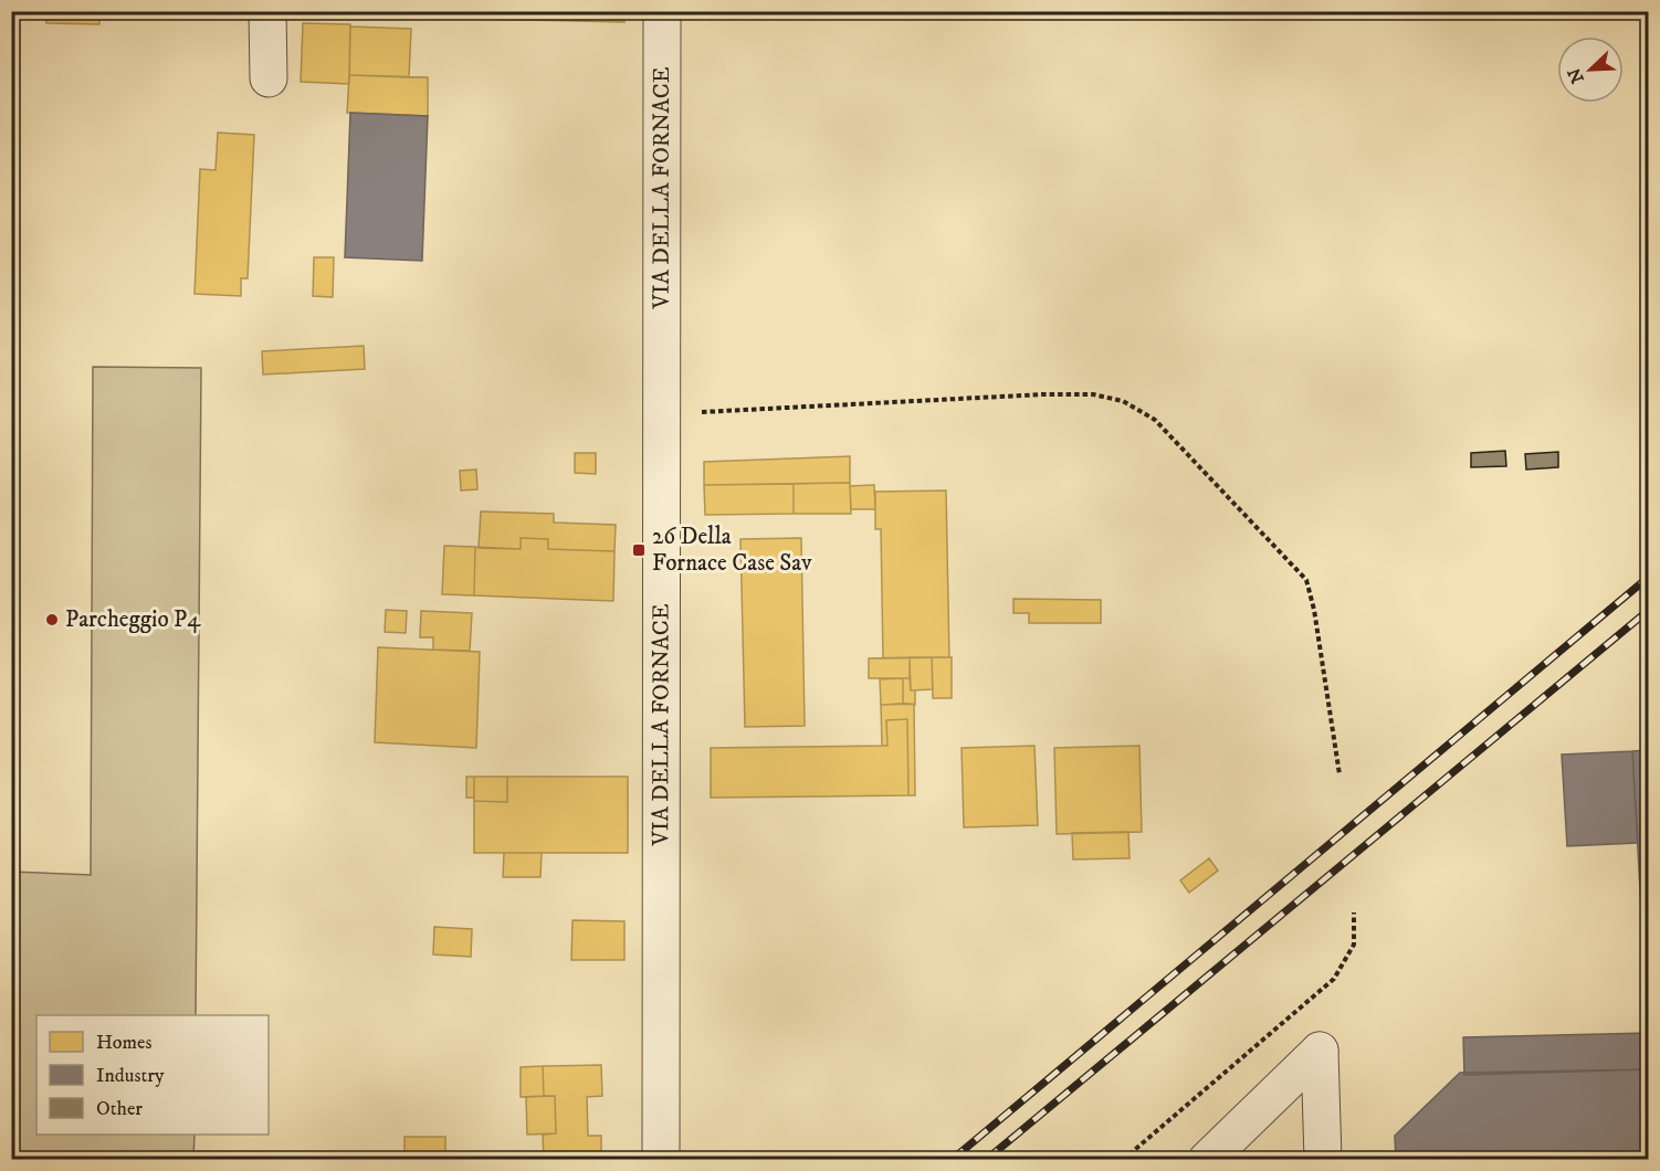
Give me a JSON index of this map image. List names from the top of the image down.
{
  "streets": {
    "street": ["VIA DELLA FORNACE"]
  },
  "places": {
    "transit": ["26 Della Fornace Case Sav"],
    "other": ["Parcheggio P4"]
  },
  "legend": ["Homes", "Industry", "Other"],
  "north": "bottom left"
}
